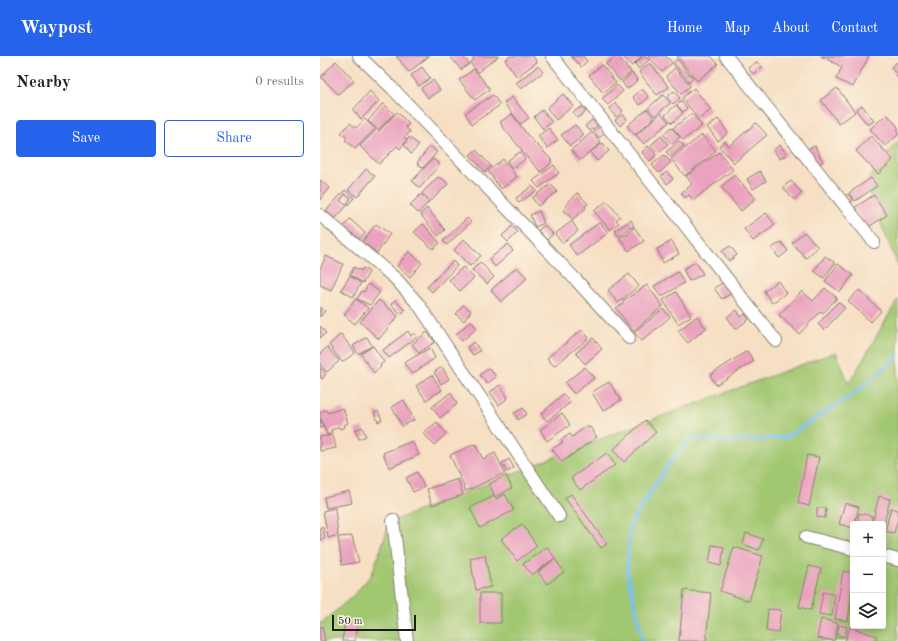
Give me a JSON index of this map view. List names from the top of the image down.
{
  "scale_bar": "50 m",
  "page": {
    "header": "Waypost",
    "nav": [
      "Home",
      "Map",
      "About",
      "Contact"
    ],
    "heading": ["Nearby", "0 results"],
    "buttons": ["Save", "Share"],
    "map_buttons": ["+", "−"],
    "scale": "50 m"
  }
}
